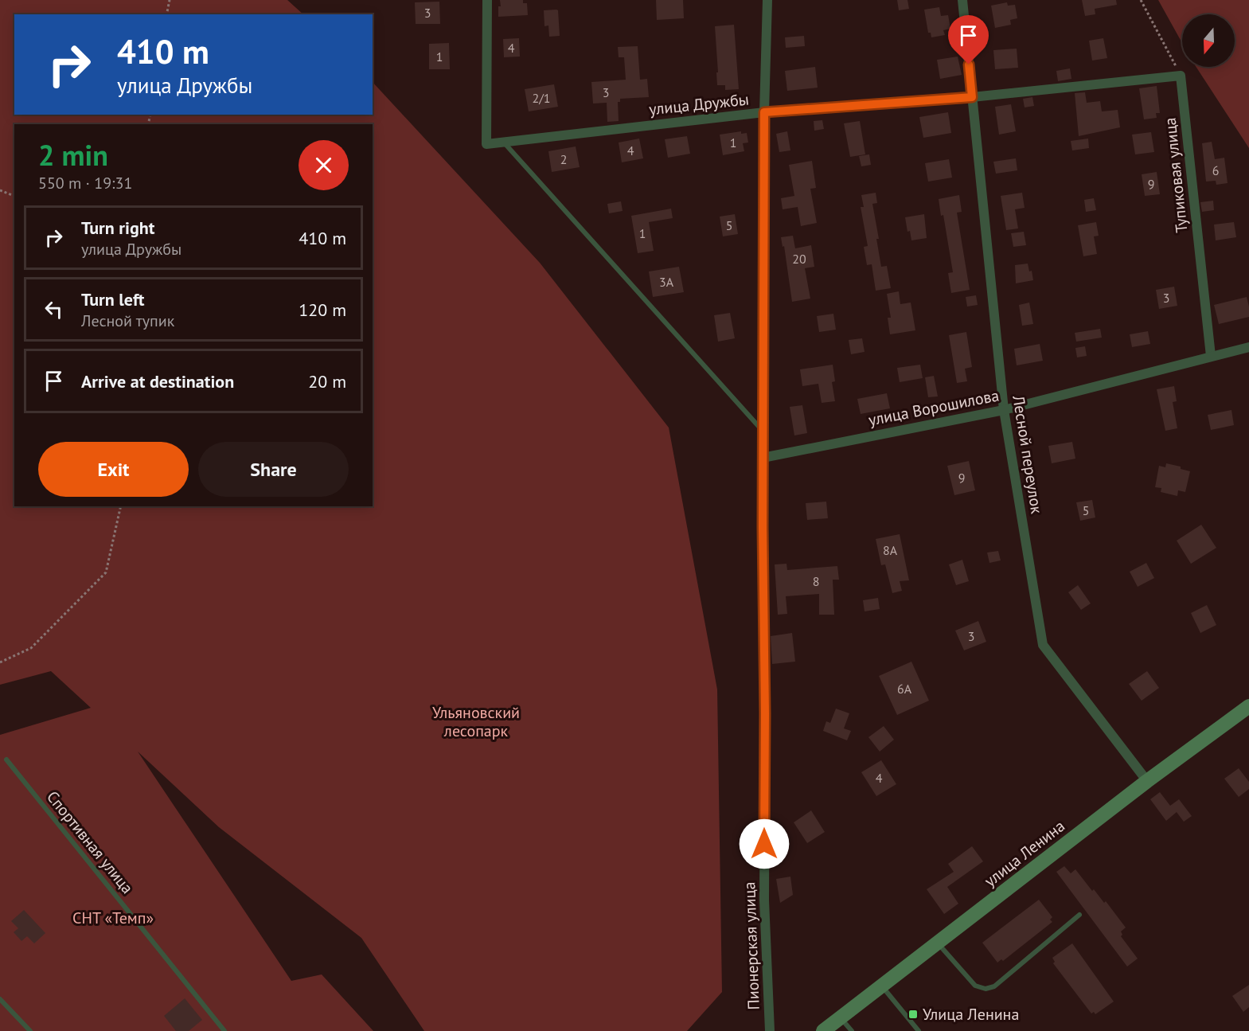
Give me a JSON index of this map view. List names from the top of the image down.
{
  "streets": {
    "street": [
      "улица Дружбы",
      "Тупиковая улица",
      "улица Ворошилова",
      "Лесной переулок",
      "улица Ленина",
      "Пионерская улица"
    ],
    "lane": ["Спортивная улица"]
  },
  "crossings": [
    ["улица Дружбы", "Тупиковая улица"],
    ["улица Дружбы", "Лесной переулок"],
    ["улица Дружбы", "Пионерская улица"],
    ["Тупиковая улица", "улица Ворошилова"],
    ["улица Ворошилова", "Лесной переулок"],
    ["улица Ворошилова", "Пионерская улица"],
    ["Лесной переулок", "улица Ленина"]
  ],
  "parks": ["Ульяновский лесопарк", "СНТ «Темп»"],
  "places": {
    "transit": ["Улица Ленина"]
  },
  "house_numbers": [
    "3",
    "4",
    "1",
    "3",
    "2/1",
    "1",
    "4",
    "2",
    "6",
    "9",
    "5",
    "1",
    "20",
    "3А",
    "3",
    "9",
    "5",
    "8А",
    "8",
    "3",
    "6А",
    "4"
  ],
  "north": "bottom",
  "page": {
    "turn": ["410 m", "улица Дружбы"],
    "heading": ["2 min", "550 m · 19:31"],
    "list": [
      {
        "name": "Turn right",
        "note": "улица Дружбы",
        "value": "410 m"
      },
      {
        "name": "Turn left",
        "note": "Лесной тупик",
        "value": "120 m"
      },
      {
        "name": "Arrive at destination",
        "value": "20 m"
      }
    ],
    "buttons": ["Exit", "Share"]
  }
}
